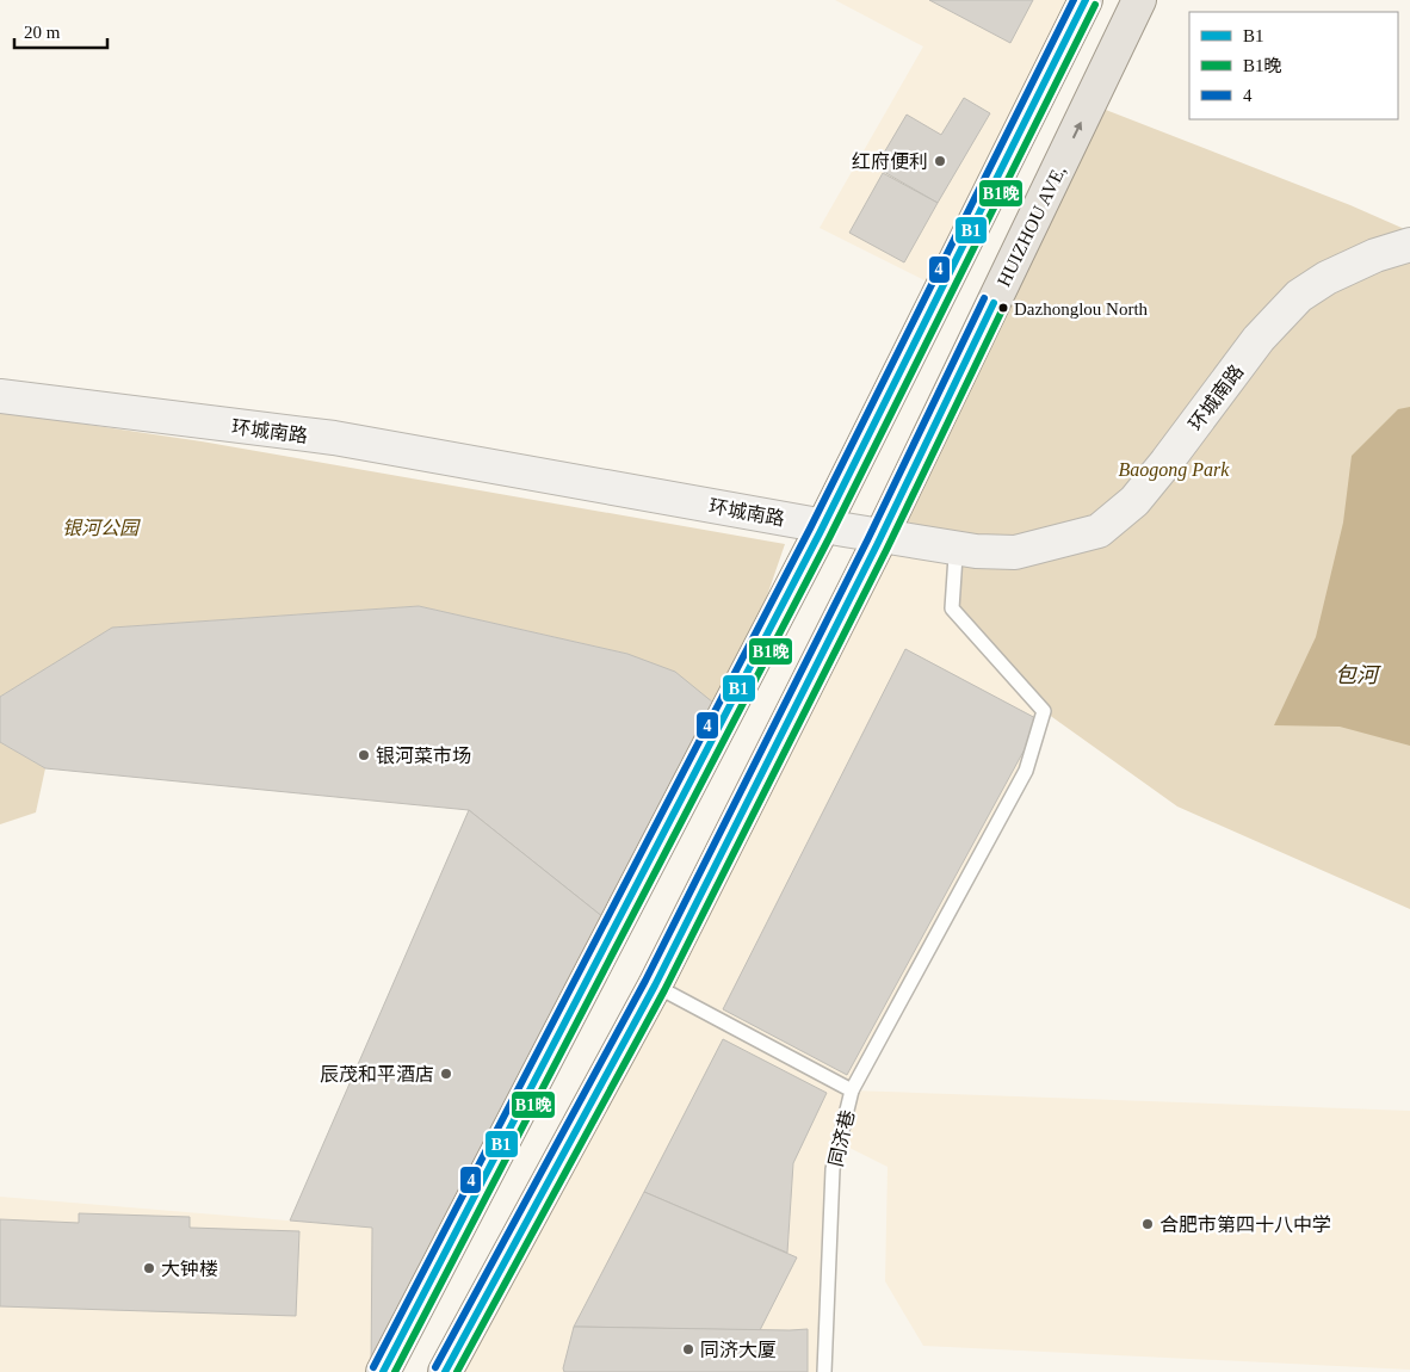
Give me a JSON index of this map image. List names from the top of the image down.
{
  "streets": {
    "main road": ["HUIZHOU AVE,"],
    "street": ["环城南路"],
    "lane": ["同济巷"]
  },
  "crossings": [
    ["HUIZHOU AVE,", "环城南路"],
    ["HUIZHOU AVE,", "同济巷"]
  ],
  "water": ["包河"],
  "parks": ["Baogong Park", "银河公园"],
  "places": [
    "红府便利",
    "Dazhonglou North",
    "银河菜市场",
    "辰茂和平酒店",
    "合肥市第四十八中学",
    "大钟楼",
    "同济大厦"
  ],
  "lines": ["transit line B1", "transit line 4", "transit line B1晚"],
  "legend": ["B1", "B1晚", "4"],
  "scale_bar": "20 m"
}
